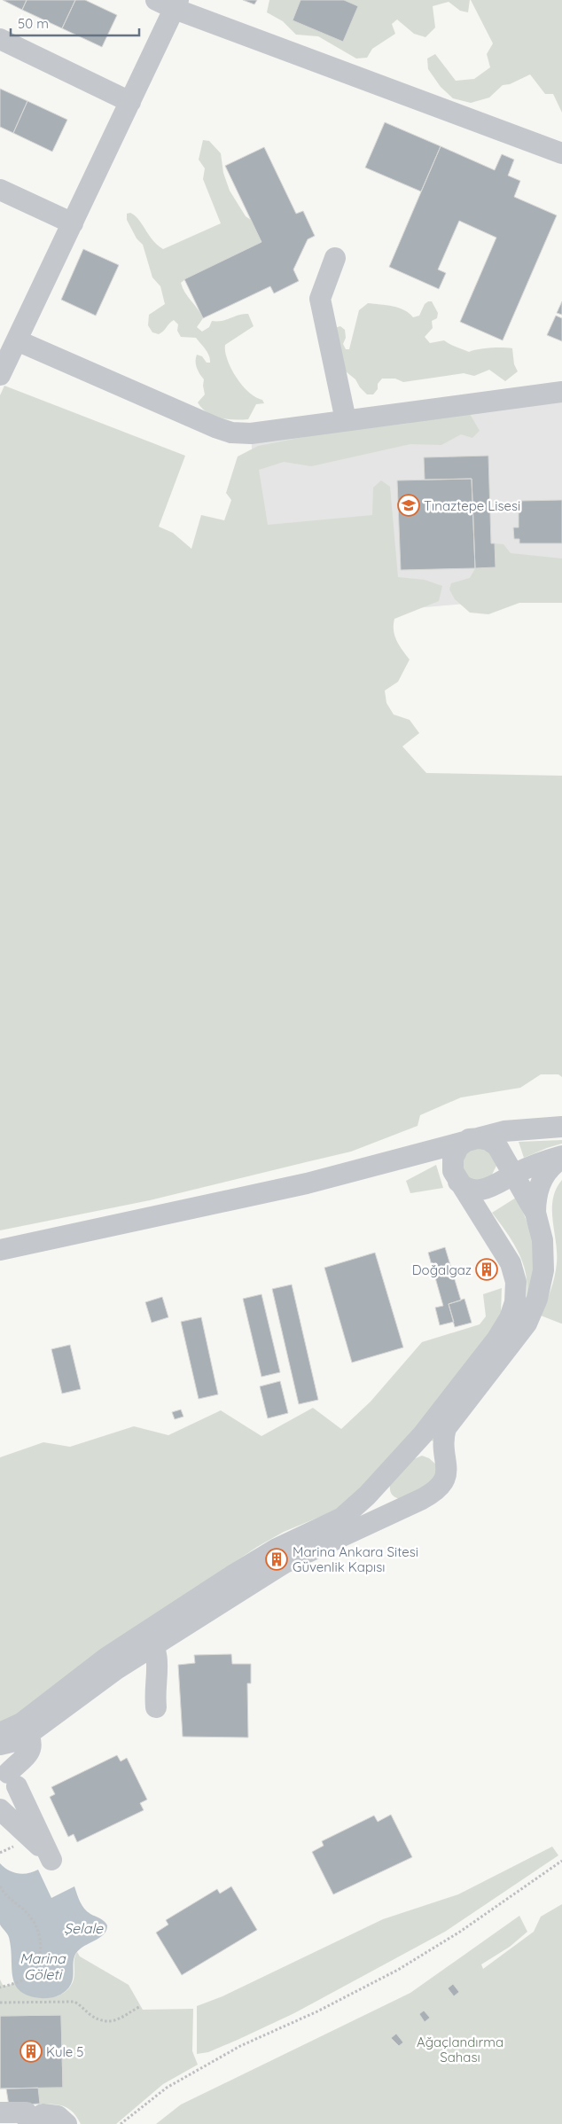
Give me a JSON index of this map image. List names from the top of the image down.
{
  "water": ["Şelale", "Marina Göleti"],
  "parks": ["Ağaçlandırma Sahası"],
  "places": {
    "school or university": ["Tınaztepe Lisesi"],
    "building": ["Doğalgaz", "Marina Ankara Sitesi Güvenlik Kapısı", "Kule 5"]
  },
  "scale_bar": "50 m"
}
